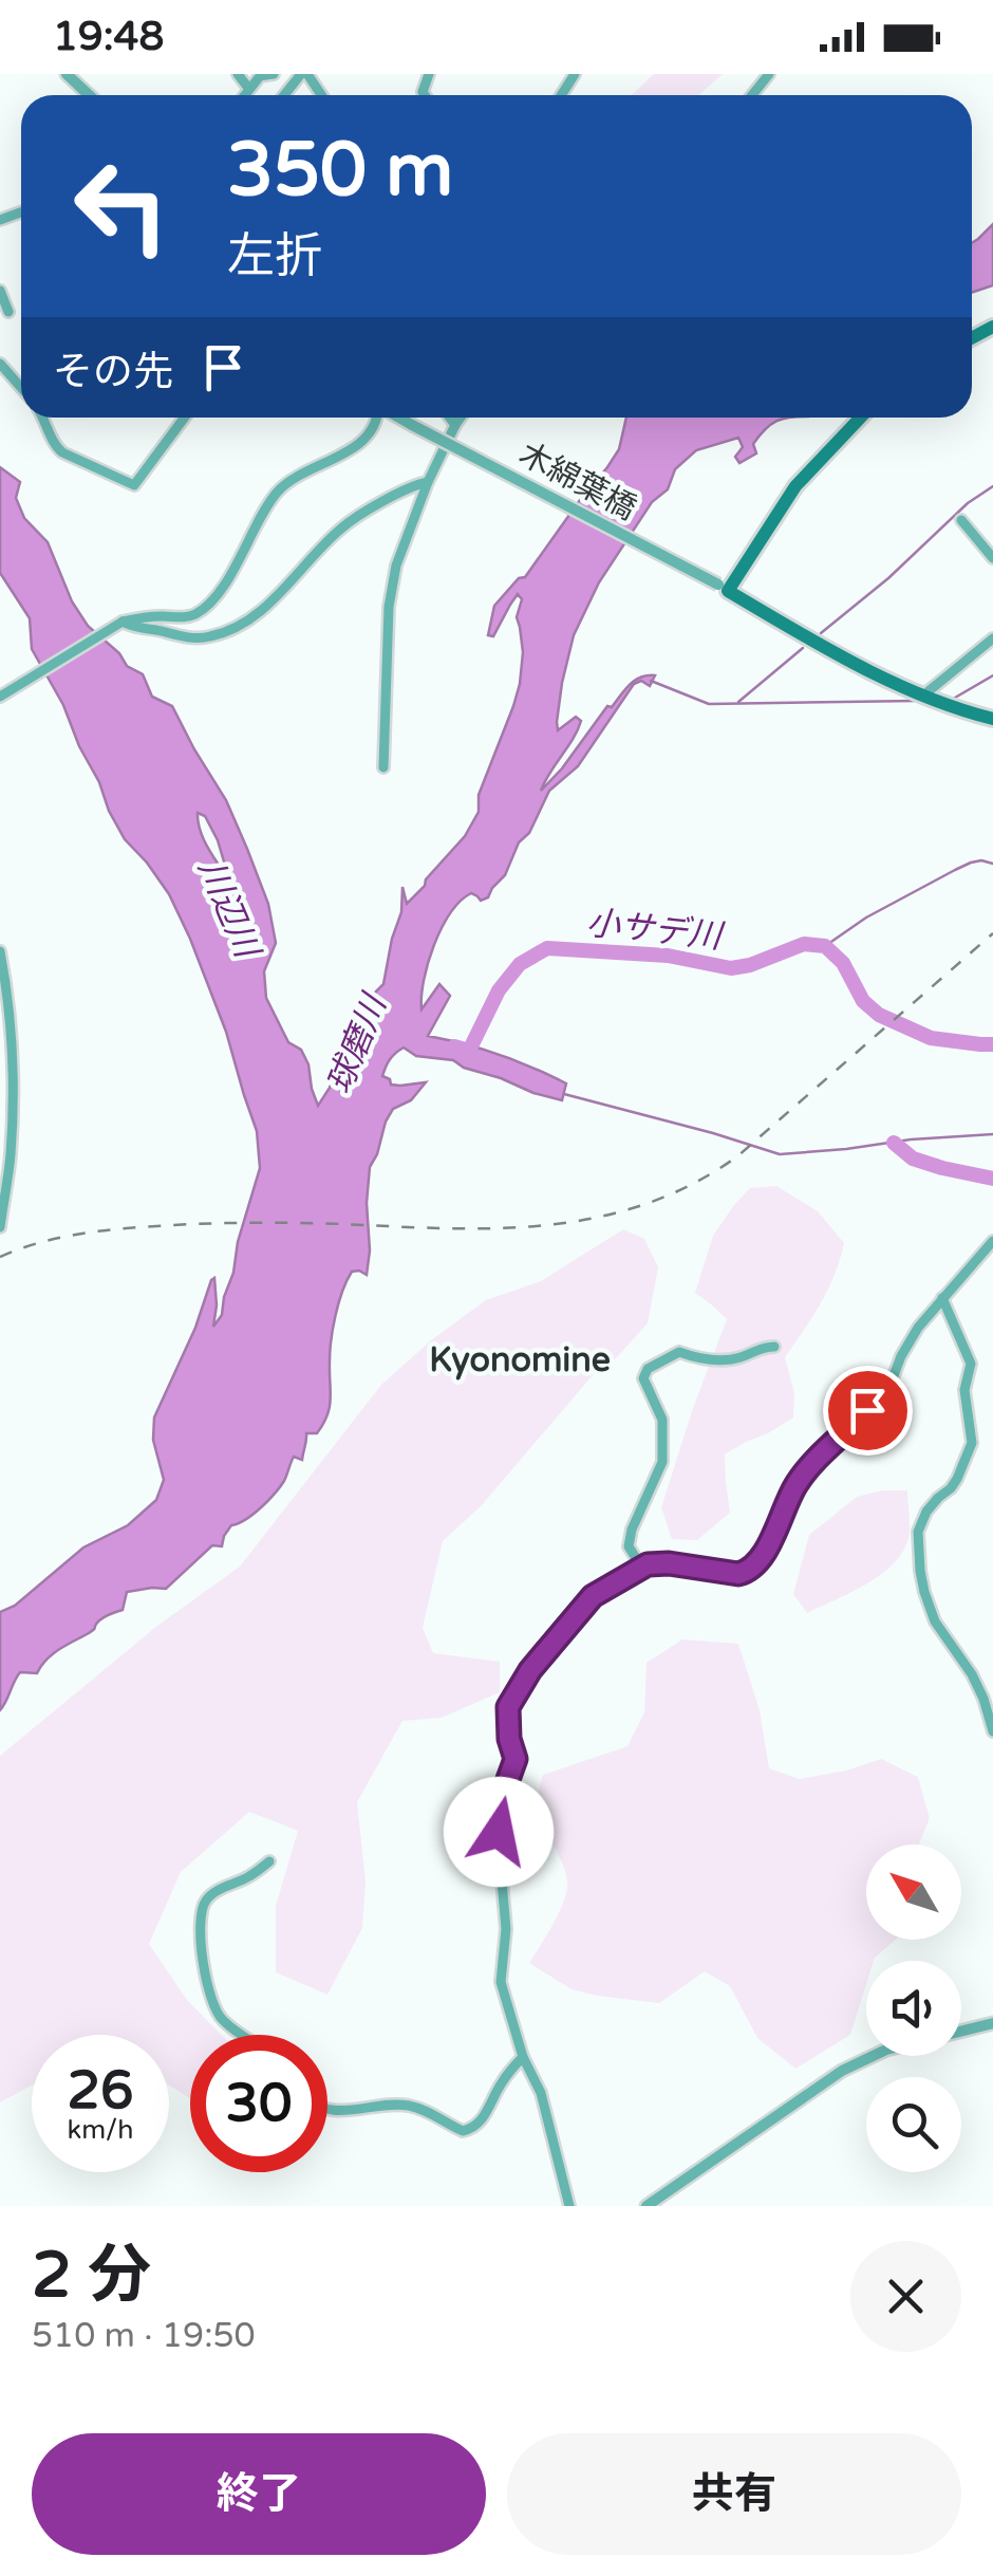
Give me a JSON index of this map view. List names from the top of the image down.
{
  "streets": {
    "street": ["木綿葉橋"]
  },
  "districts": ["Kyonomine"],
  "water": ["川辺川", "小サデ川", "球磨川"],
  "north": "top left",
  "page": {
    "status": "19:48",
    "turn": ["350 m", "左折"],
    "then": "その先",
    "speed": "26 km/h",
    "limit": "30",
    "heading": ["2 分", "510 m · 19:50"],
    "buttons": ["終了", "共有"]
  }
}
